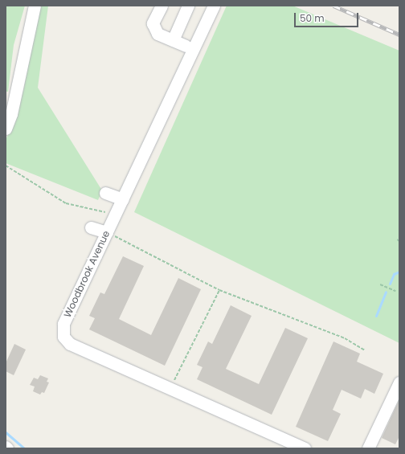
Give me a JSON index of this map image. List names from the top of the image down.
{
  "streets": {
    "street": ["Woodbrook Avenue"]
  },
  "scale_bar": "50 m"
}
